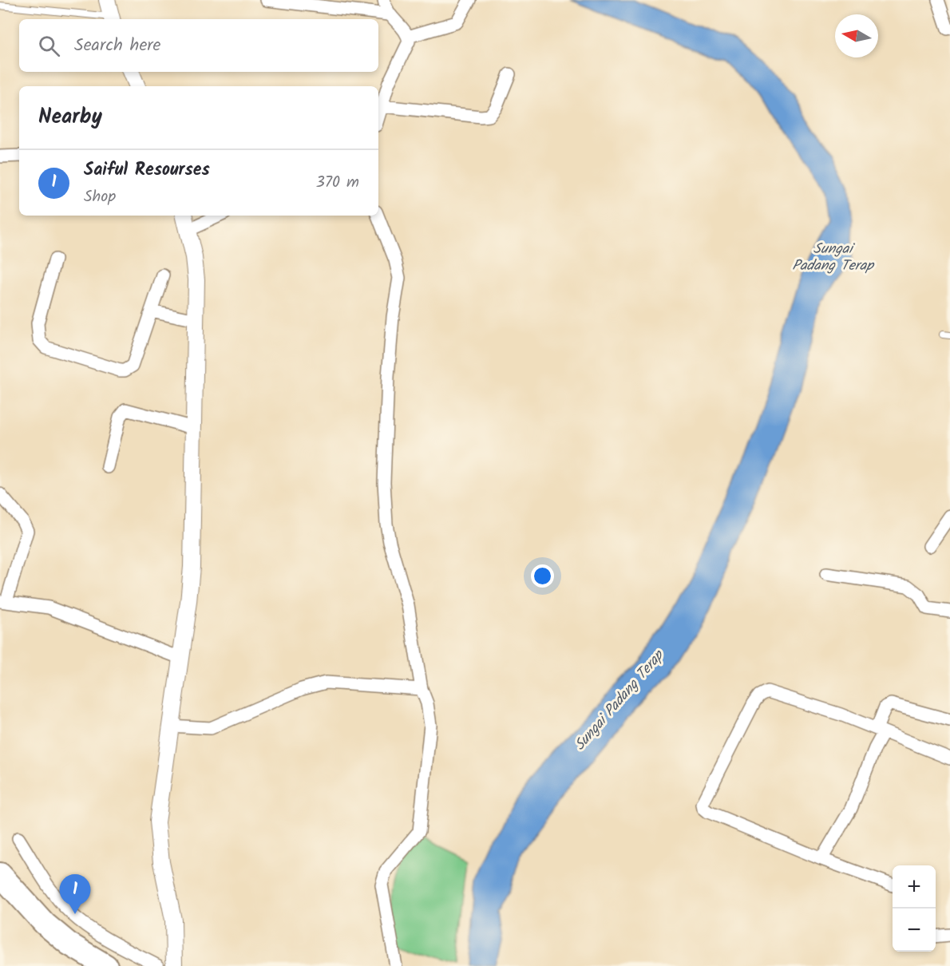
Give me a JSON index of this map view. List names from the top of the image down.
{
  "water": ["Sungai Padang Terap"],
  "north": "left",
  "page": {
    "search": "Search here",
    "heading": "Nearby",
    "list": [
      {
        "mark": "1",
        "name": "Saiful Resourses",
        "note": "Shop",
        "value": "370 m"
      }
    ],
    "map_buttons": ["+", "−"],
    "pins": "1"
  }
}
